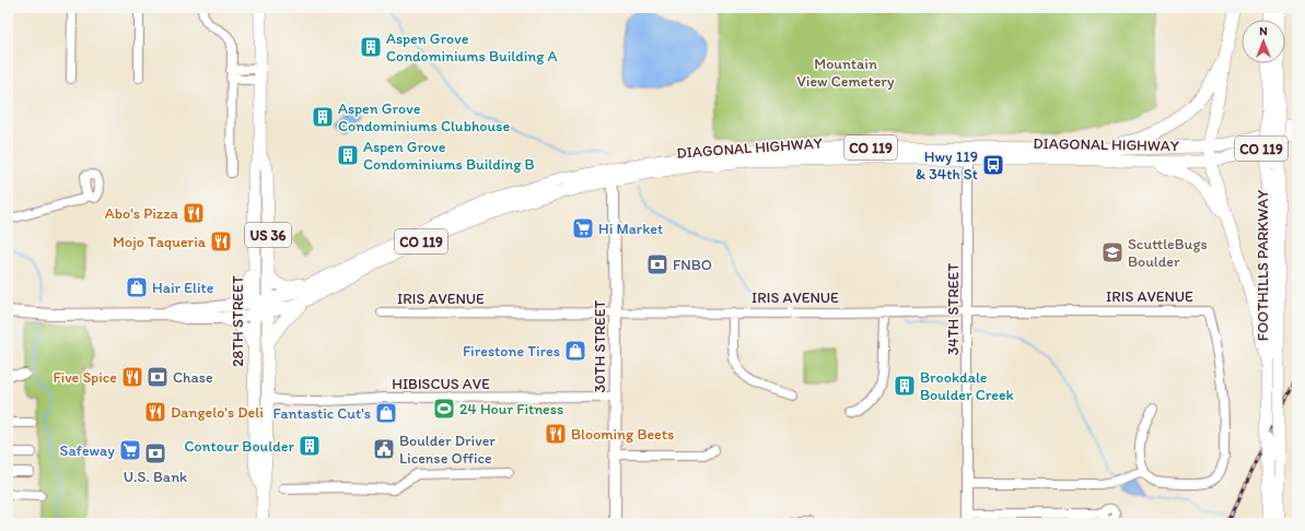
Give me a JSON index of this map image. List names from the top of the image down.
{
  "streets": {
    "highway": [
      "DIAGONAL HIGHWAY",
      "CO 119",
      "US 36",
      "FOOTHILLS PARKWAY",
      "28TH STREET"
    ],
    "main road": ["30TH STREET"],
    "street": ["IRIS AVENUE", "34TH STREET", "HIBISCUS AVE"]
  },
  "crossings": [
    ["DIAGONAL HIGHWAY", "CO 119"],
    ["DIAGONAL HIGHWAY", "34TH STREET"],
    ["DIAGONAL HIGHWAY", "28TH STREET"],
    ["DIAGONAL HIGHWAY", "30TH STREET"],
    ["CO 119", "28TH STREET"],
    ["IRIS AVENUE", "34TH STREET"],
    ["IRIS AVENUE", "30TH STREET"],
    ["28TH STREET", "HIBISCUS AVE"],
    ["30TH STREET", "HIBISCUS AVE"]
  ],
  "parks": ["Mountain View Cemetery"],
  "places": {
    "building": [
      "Aspen Grove Condominiums Building A",
      "Aspen Grove Condominiums Clubhouse",
      "Aspen Grove Condominiums Building B",
      "Brookdale Boulder Creek",
      "Contour Boulder"
    ],
    "bus stop": ["Hwy 119 & 34th St"],
    "restaurant": [
      "Abo's Pizza",
      "Mojo Taqueria",
      "Five Spice",
      "Dangelo's Deli",
      "Blooming Beets"
    ],
    "supermarket": ["Hi Market", "Safeway"],
    "school or university": ["ScuttleBugs Boulder"],
    "bank": ["FNBO", "Chase", "U.S. Bank"],
    "shop": ["Hair Elite", "Firestone Tires", "Fantastic Cut's"],
    "sports": ["24 Hour Fitness"],
    "public building": ["Boulder Driver License Office"]
  },
  "north": "top"
}
